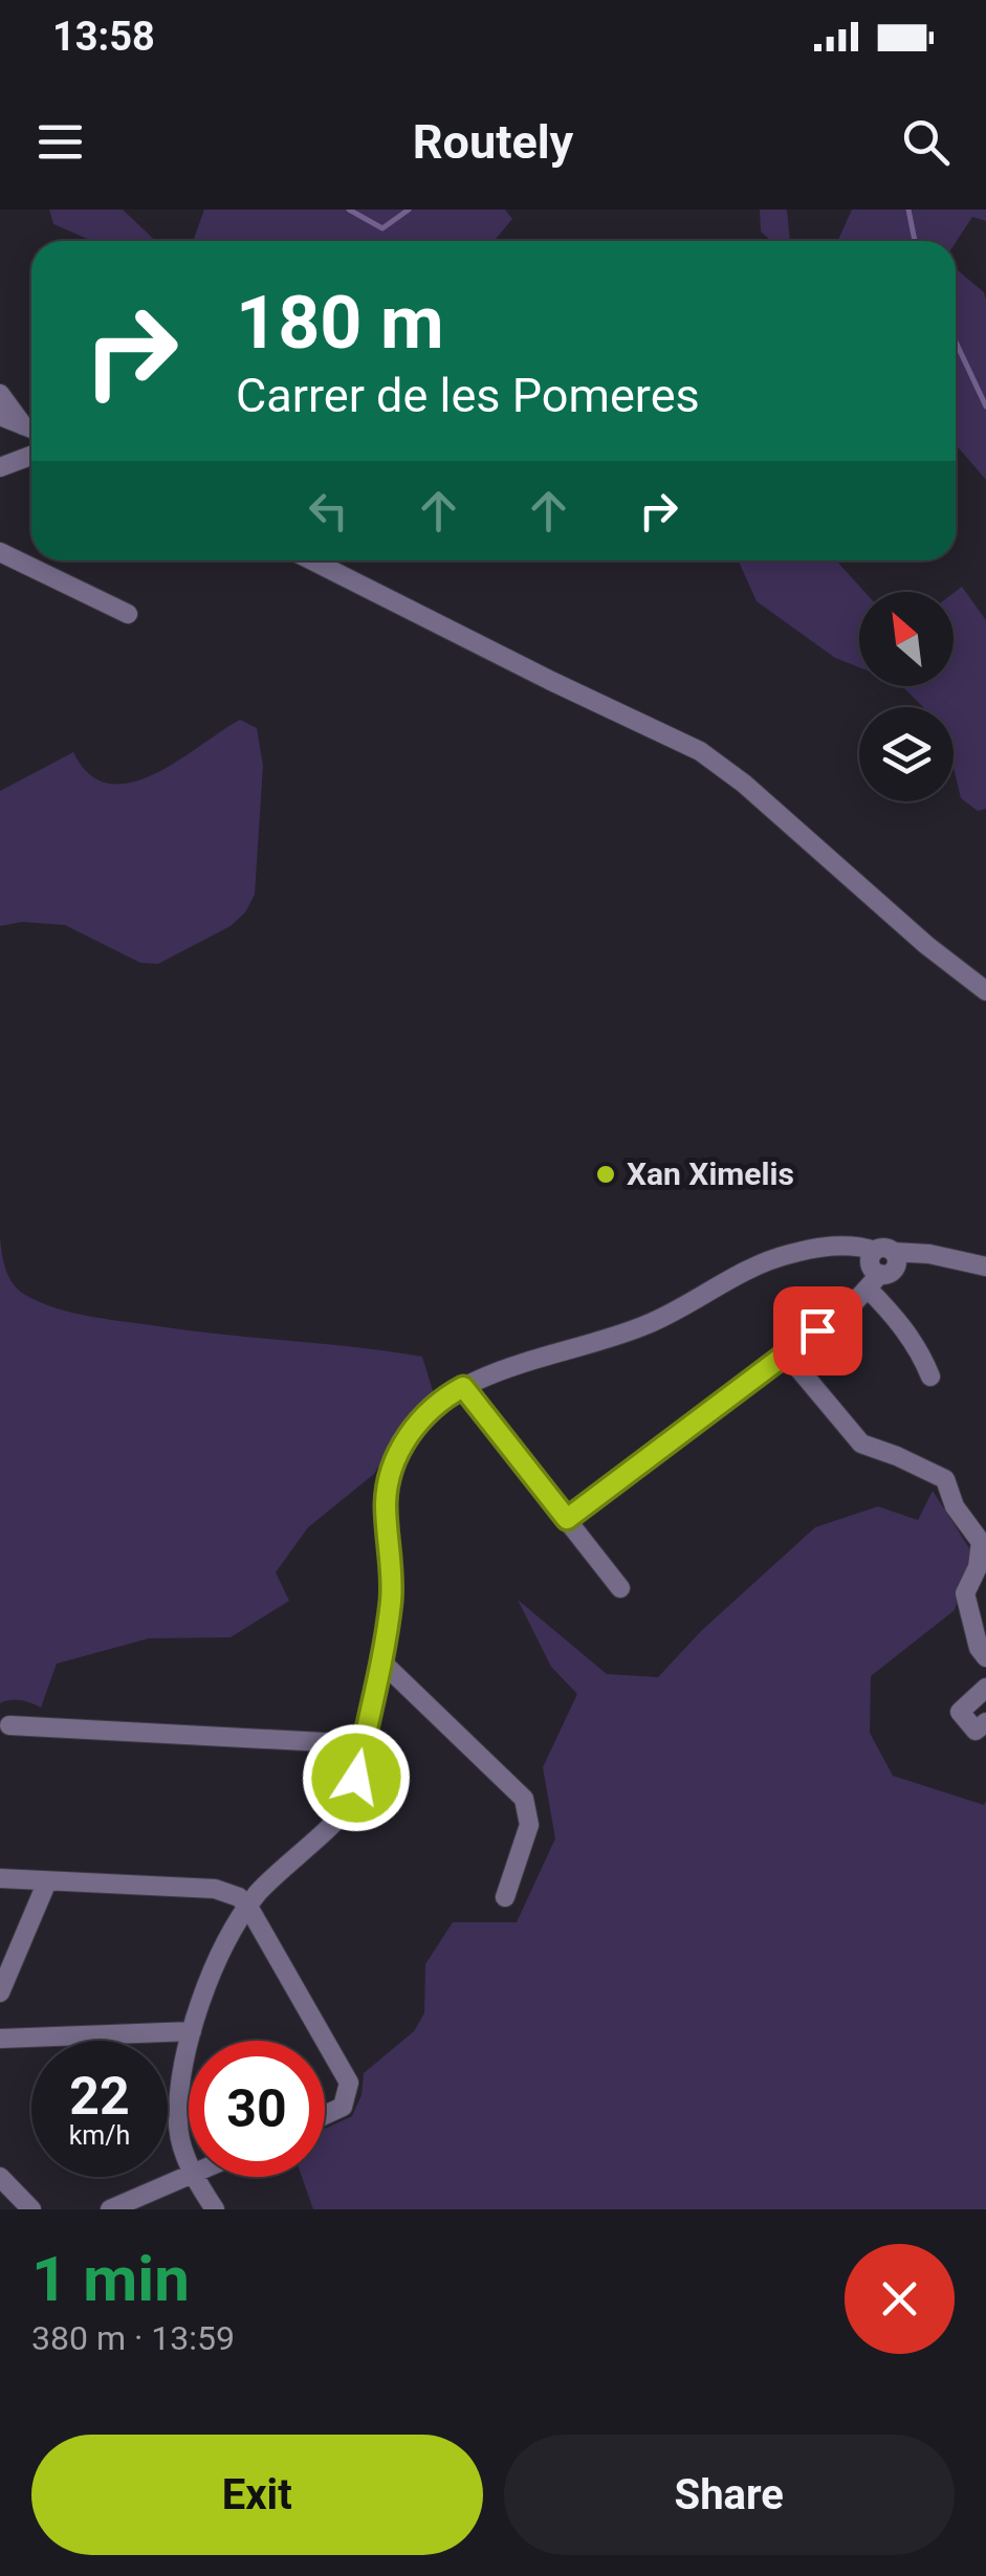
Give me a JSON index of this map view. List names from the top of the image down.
{
  "places": ["Xan Ximelis"],
  "north": "top left",
  "page": {
    "status": "13:58",
    "header": "Routely",
    "turn": ["180 m", "Carrer de les Pomeres"],
    "speed": "22 km/h",
    "limit": "30",
    "heading": ["1 min", "380 m · 13:59"],
    "buttons": ["Exit", "Share"]
  }
}
